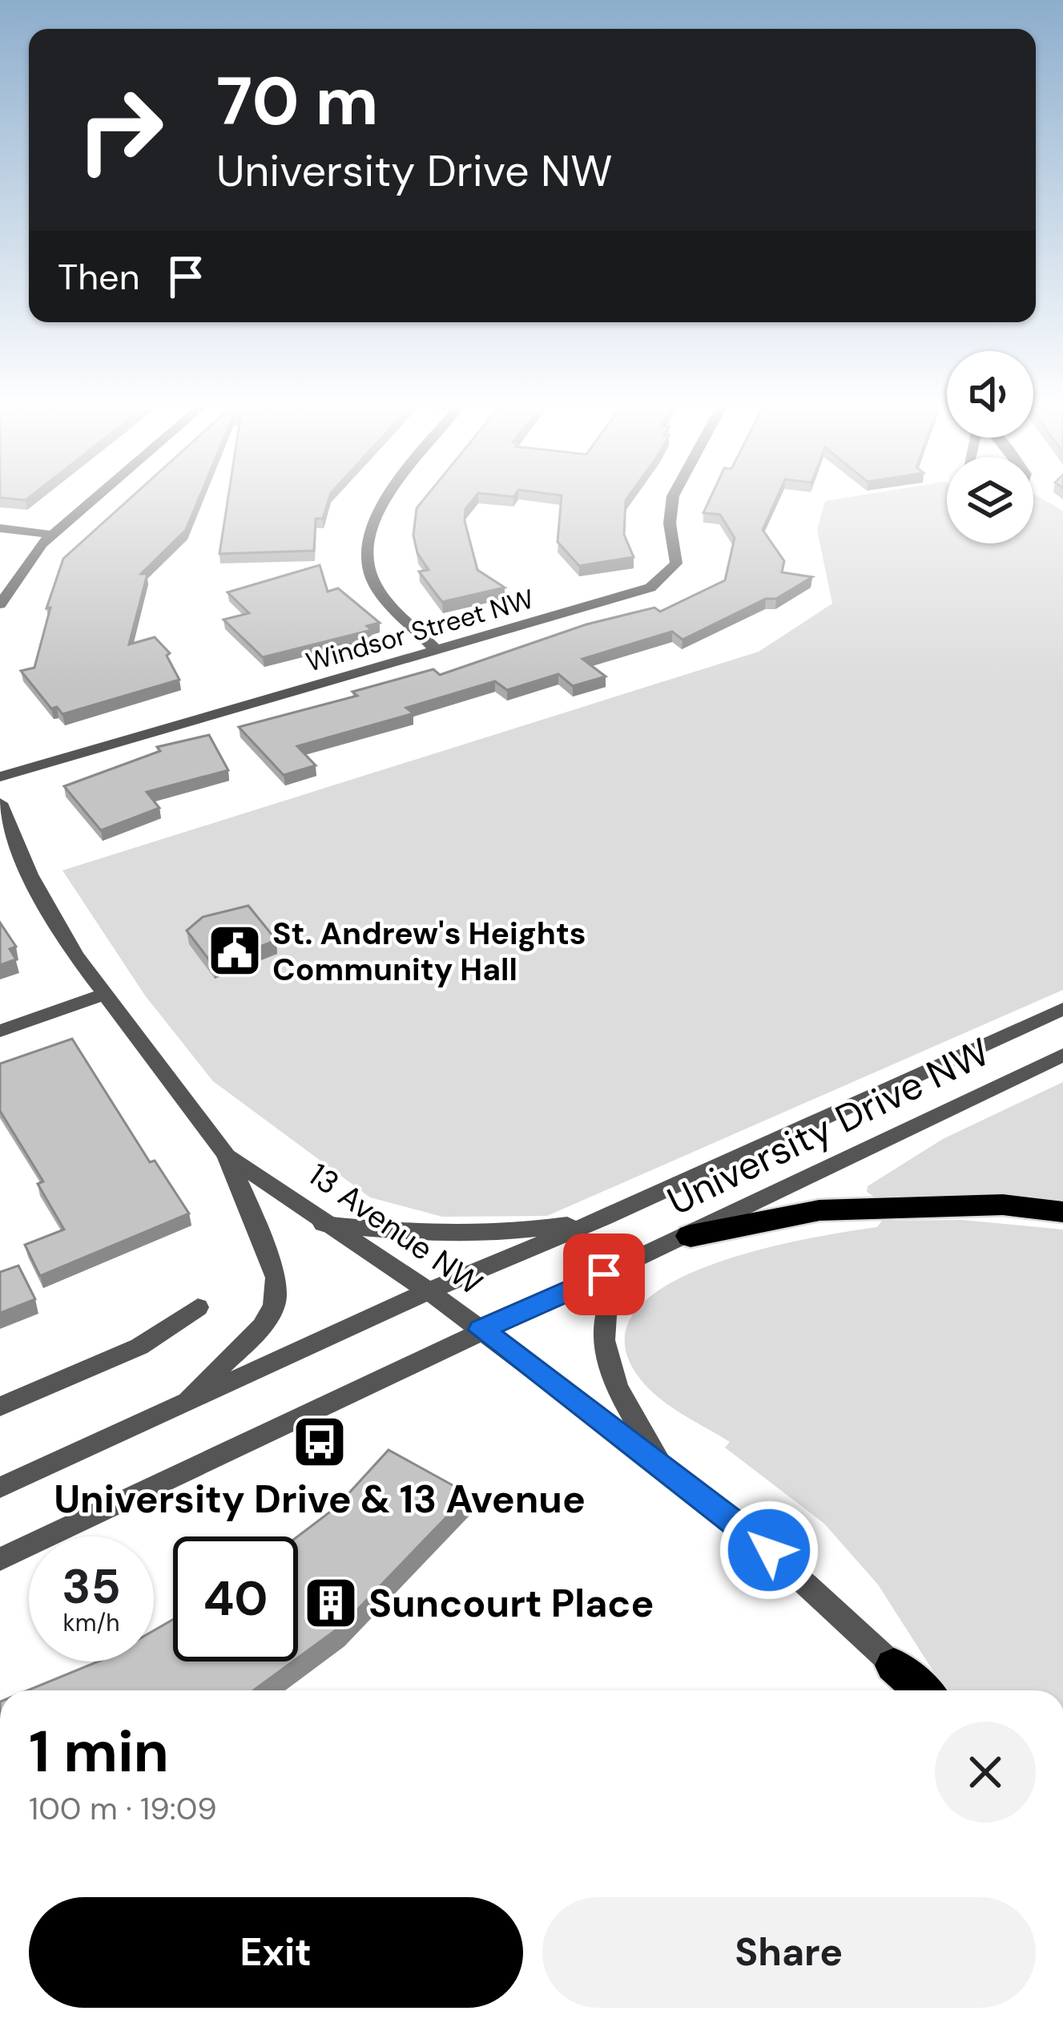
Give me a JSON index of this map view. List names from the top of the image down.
{
  "streets": {
    "street": ["Windsor Street NW", "University Drive NW", "13 Avenue NW"]
  },
  "crossings": [
    ["University Drive NW", "13 Avenue NW"]
  ],
  "places": {
    "public building": ["St. Andrew's Heights Community Hall"],
    "bus stop": ["University Drive & 13 Avenue"],
    "building": ["Suncourt Place"]
  },
  "page": {
    "turn": ["70 m", "University Drive NW"],
    "then": "Then",
    "speed": "35 km/h",
    "limit": "40",
    "heading": ["1 min", "100 m · 19:09"],
    "buttons": ["Exit", "Share"]
  }
}
